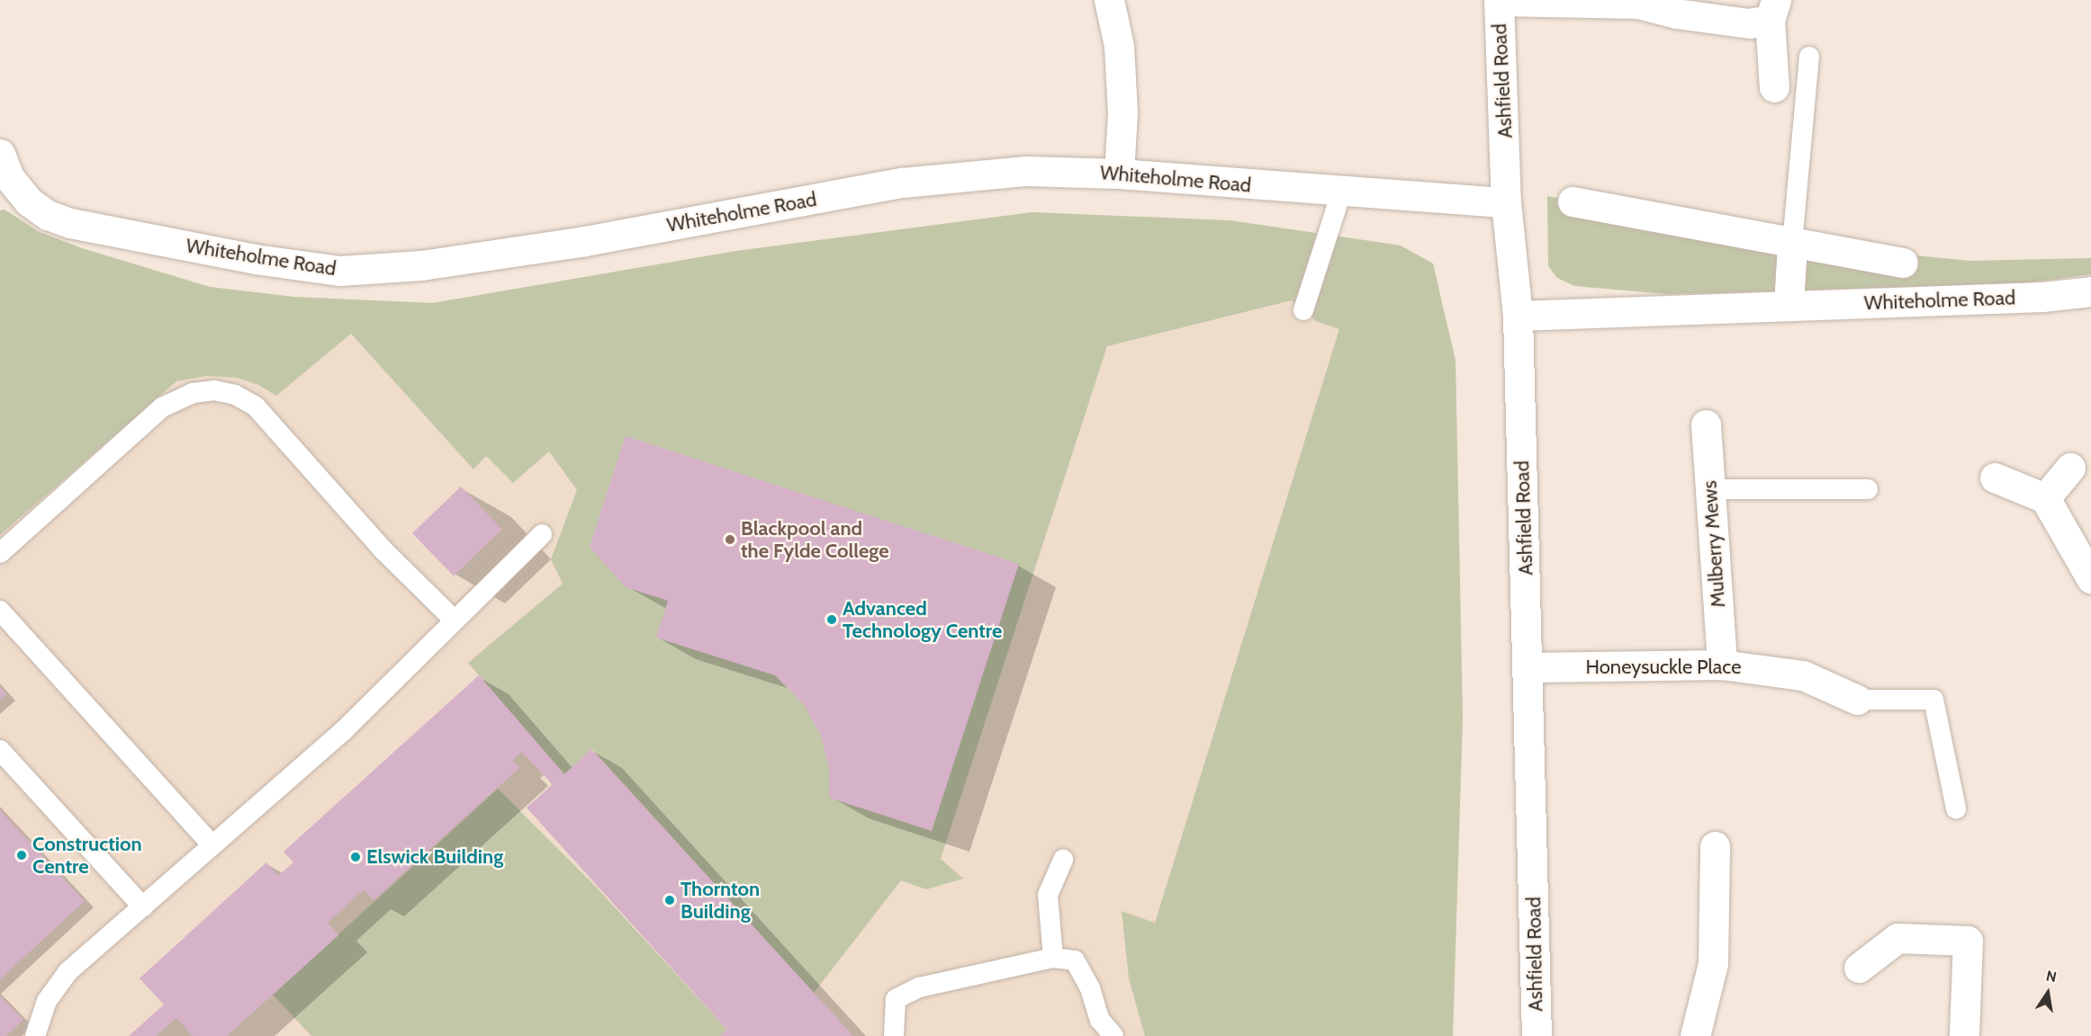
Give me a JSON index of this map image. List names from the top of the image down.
{
  "streets": {
    "street": [
      "Ashfield Road",
      "Whiteholme Road",
      "Mulberry Mews",
      "Honeysuckle Place"
    ]
  },
  "crossings": [
    ["Ashfield Road", "Whiteholme Road"],
    ["Ashfield Road", "Honeysuckle Place"],
    ["Mulberry Mews", "Honeysuckle Place"]
  ],
  "places": [
    "Blackpool and the Fylde College",
    "Advanced Technology Centre",
    "Construction Centre",
    "Elswick Building",
    "Thornton Building"
  ],
  "north": "top"
}
